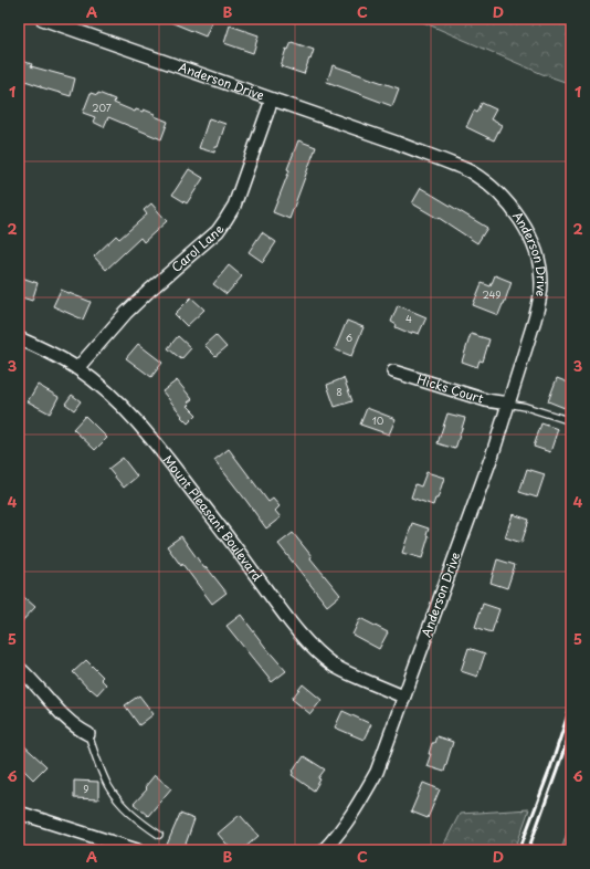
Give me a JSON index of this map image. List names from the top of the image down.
{
  "streets": {
    "street": [
      "Anderson Drive",
      "Carol Lane",
      "Hicks Court",
      "Mount Pleasant Boulevard"
    ]
  },
  "crossings": [
    ["Anderson Drive", "Carol Lane"],
    ["Anderson Drive", "Hicks Court"],
    ["Anderson Drive", "Mount Pleasant Boulevard"],
    ["Carol Lane", "Mount Pleasant Boulevard"]
  ],
  "house_numbers": [
    "207",
    "249",
    "4",
    "6",
    "8",
    "10",
    "9"
  ],
  "grid": {
    "columns": [
      "A",
      "B",
      "C",
      "D"
    ],
    "rows": [
      "1",
      "2",
      "3",
      "4",
      "5",
      "6"
    ]
  }
}
